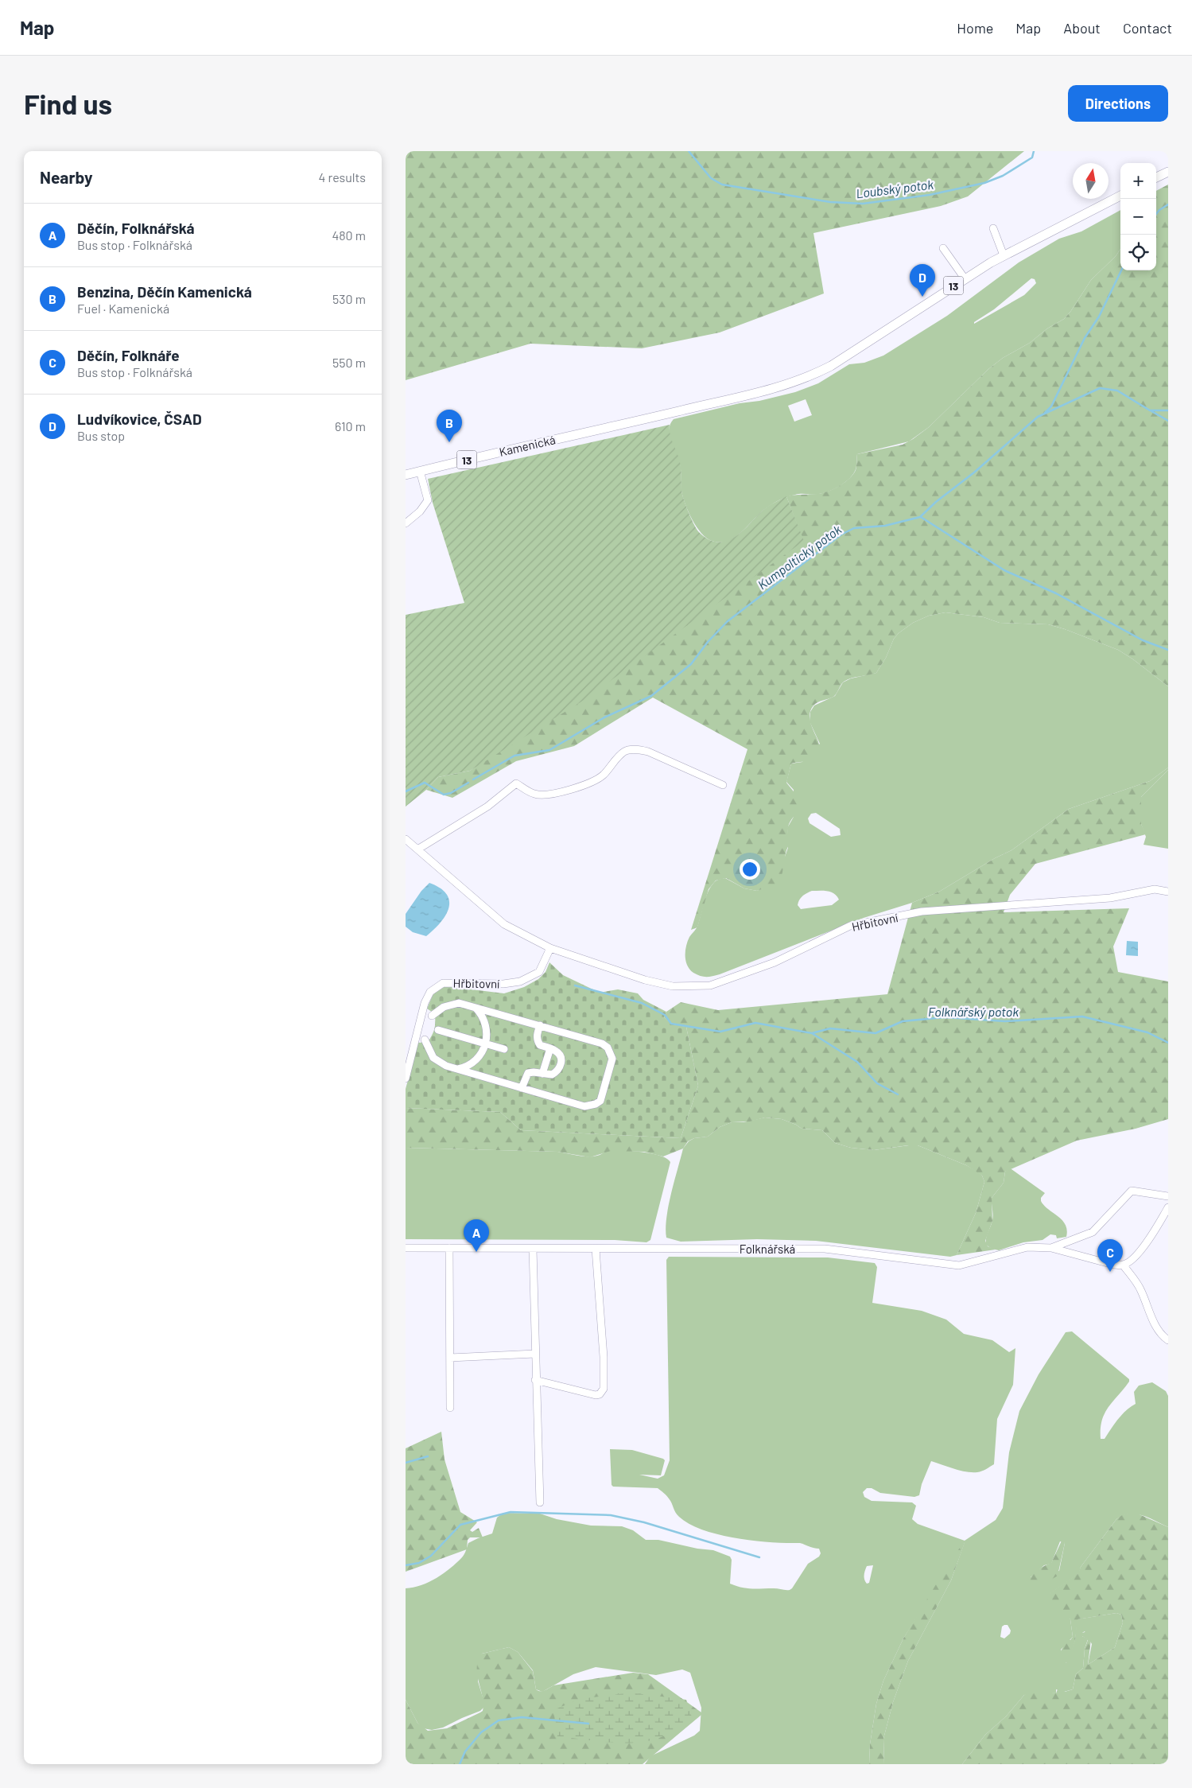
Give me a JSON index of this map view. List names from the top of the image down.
{
  "streets": {
    "main road": ["13", "Kamenická"],
    "street": ["Hřbitovní", "Folknářská"]
  },
  "crossings": [
    ["13", "Kamenická"]
  ],
  "water": ["Loubský potok", "Kumpoltický potok", "Folknářský potok"],
  "north": "top",
  "page": {
    "header": "Map",
    "nav": [
      "Home",
      "Map",
      "About",
      "Contact"
    ],
    "buttons": "Directions",
    "title": "Find us",
    "heading": ["Nearby", "4 results"],
    "map_buttons": ["+", "−"],
    "list": [
      {
        "mark": "A",
        "name": "Děčín, Folknářská",
        "note": "Bus stop · Folknářská",
        "value": "480 m"
      },
      {
        "mark": "B",
        "name": "Benzina, Děčín Kamenická",
        "note": "Fuel · Kamenická",
        "value": "530 m"
      },
      {
        "mark": "C",
        "name": "Děčín, Folknáře",
        "note": "Bus stop · Folknářská",
        "value": "550 m"
      },
      {
        "mark": "D",
        "name": "Ludvíkovice, ČSAD",
        "note": "Bus stop",
        "value": "610 m"
      }
    ],
    "pins": [
      "D",
      "B",
      "A",
      "C"
    ]
  }
}
